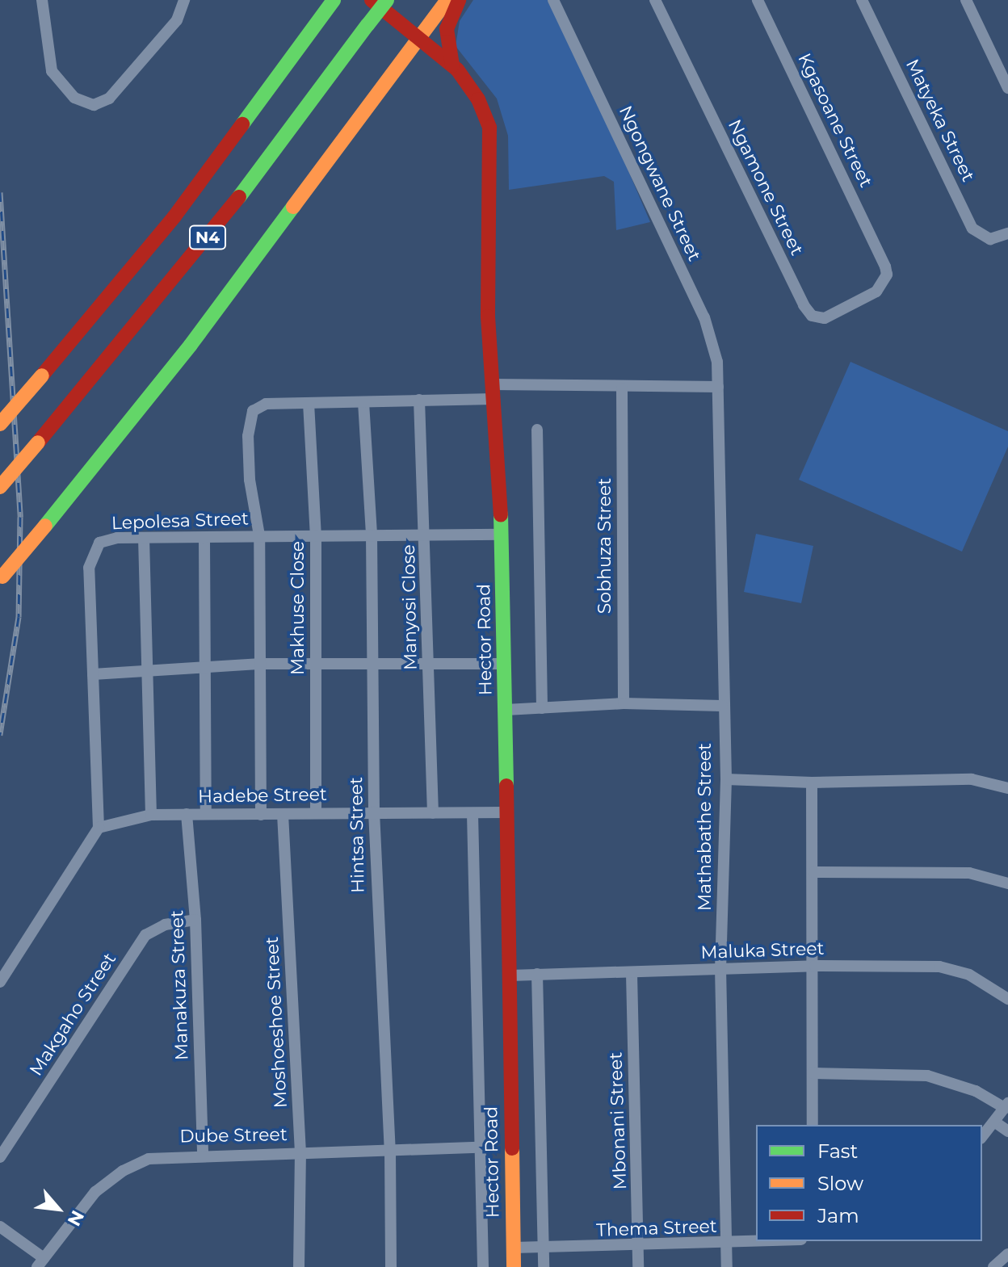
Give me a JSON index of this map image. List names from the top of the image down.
{
  "streets": {
    "main road": ["N4", "Hector Road"],
    "street": [
      "Kgasoane Street",
      "Matyeka Street",
      "Ngongwane Street",
      "Ngamone Street",
      "Lepolesa Street",
      "Sobhuza Street",
      "Manyosi Close",
      "Makhuse Close",
      "Hadebe Street",
      "Mathabathe Street",
      "Hintsa Street",
      "Maluka Street",
      "Manakuza Street",
      "Makgaho Street",
      "Moshoeshoe Street",
      "Mbonani Street",
      "Dube Street",
      "Thema Street"
    ]
  },
  "crossings": [
    ["Kgasoane Street", "Ngamone Street"],
    ["Ngongwane Street", "Lepolesa Street"],
    ["Ngongwane Street", "Mathabathe Street"],
    ["Lepolesa Street", "Sobhuza Street"],
    ["Lepolesa Street", "Manyosi Close"],
    ["Lepolesa Street", "Makhuse Close"],
    ["Lepolesa Street", "Hector Road"],
    ["Lepolesa Street", "Hadebe Street"],
    ["Lepolesa Street", "Mathabathe Street"],
    ["Lepolesa Street", "Hintsa Street"],
    ["Manyosi Close", "Hadebe Street"],
    ["Makhuse Close", "Hadebe Street"],
    ["Hector Road", "Hadebe Street"],
    ["Hector Road", "Maluka Street"],
    ["Hector Road", "Dube Street"],
    ["Hector Road", "Thema Street"],
    ["Hadebe Street", "Hintsa Street"],
    ["Hadebe Street", "Manakuza Street"],
    ["Hadebe Street", "Moshoeshoe Street"],
    ["Mathabathe Street", "Maluka Street"],
    ["Mathabathe Street", "Thema Street"],
    ["Hintsa Street", "Dube Street"],
    ["Maluka Street", "Mbonani Street"],
    ["Manakuza Street", "Makgaho Street"],
    ["Manakuza Street", "Dube Street"],
    ["Moshoeshoe Street", "Dube Street"],
    ["Mbonani Street", "Thema Street"]
  ],
  "legend": ["Fast", "Slow", "Jam"],
  "north": "bottom right"
}
